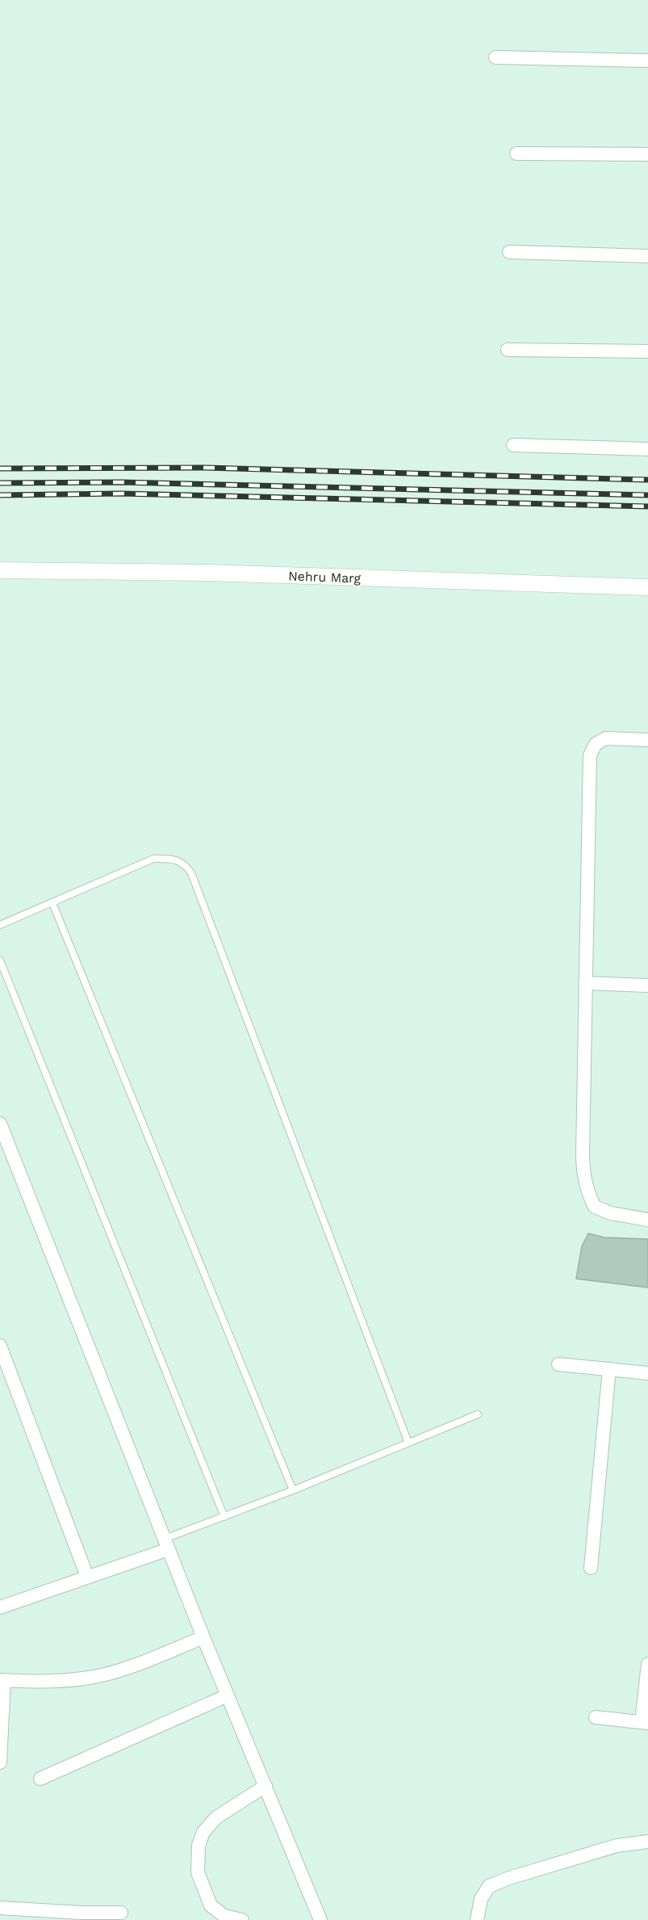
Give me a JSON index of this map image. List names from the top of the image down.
{
  "streets": {
    "street": ["Nehru Marg"]
  }
}
